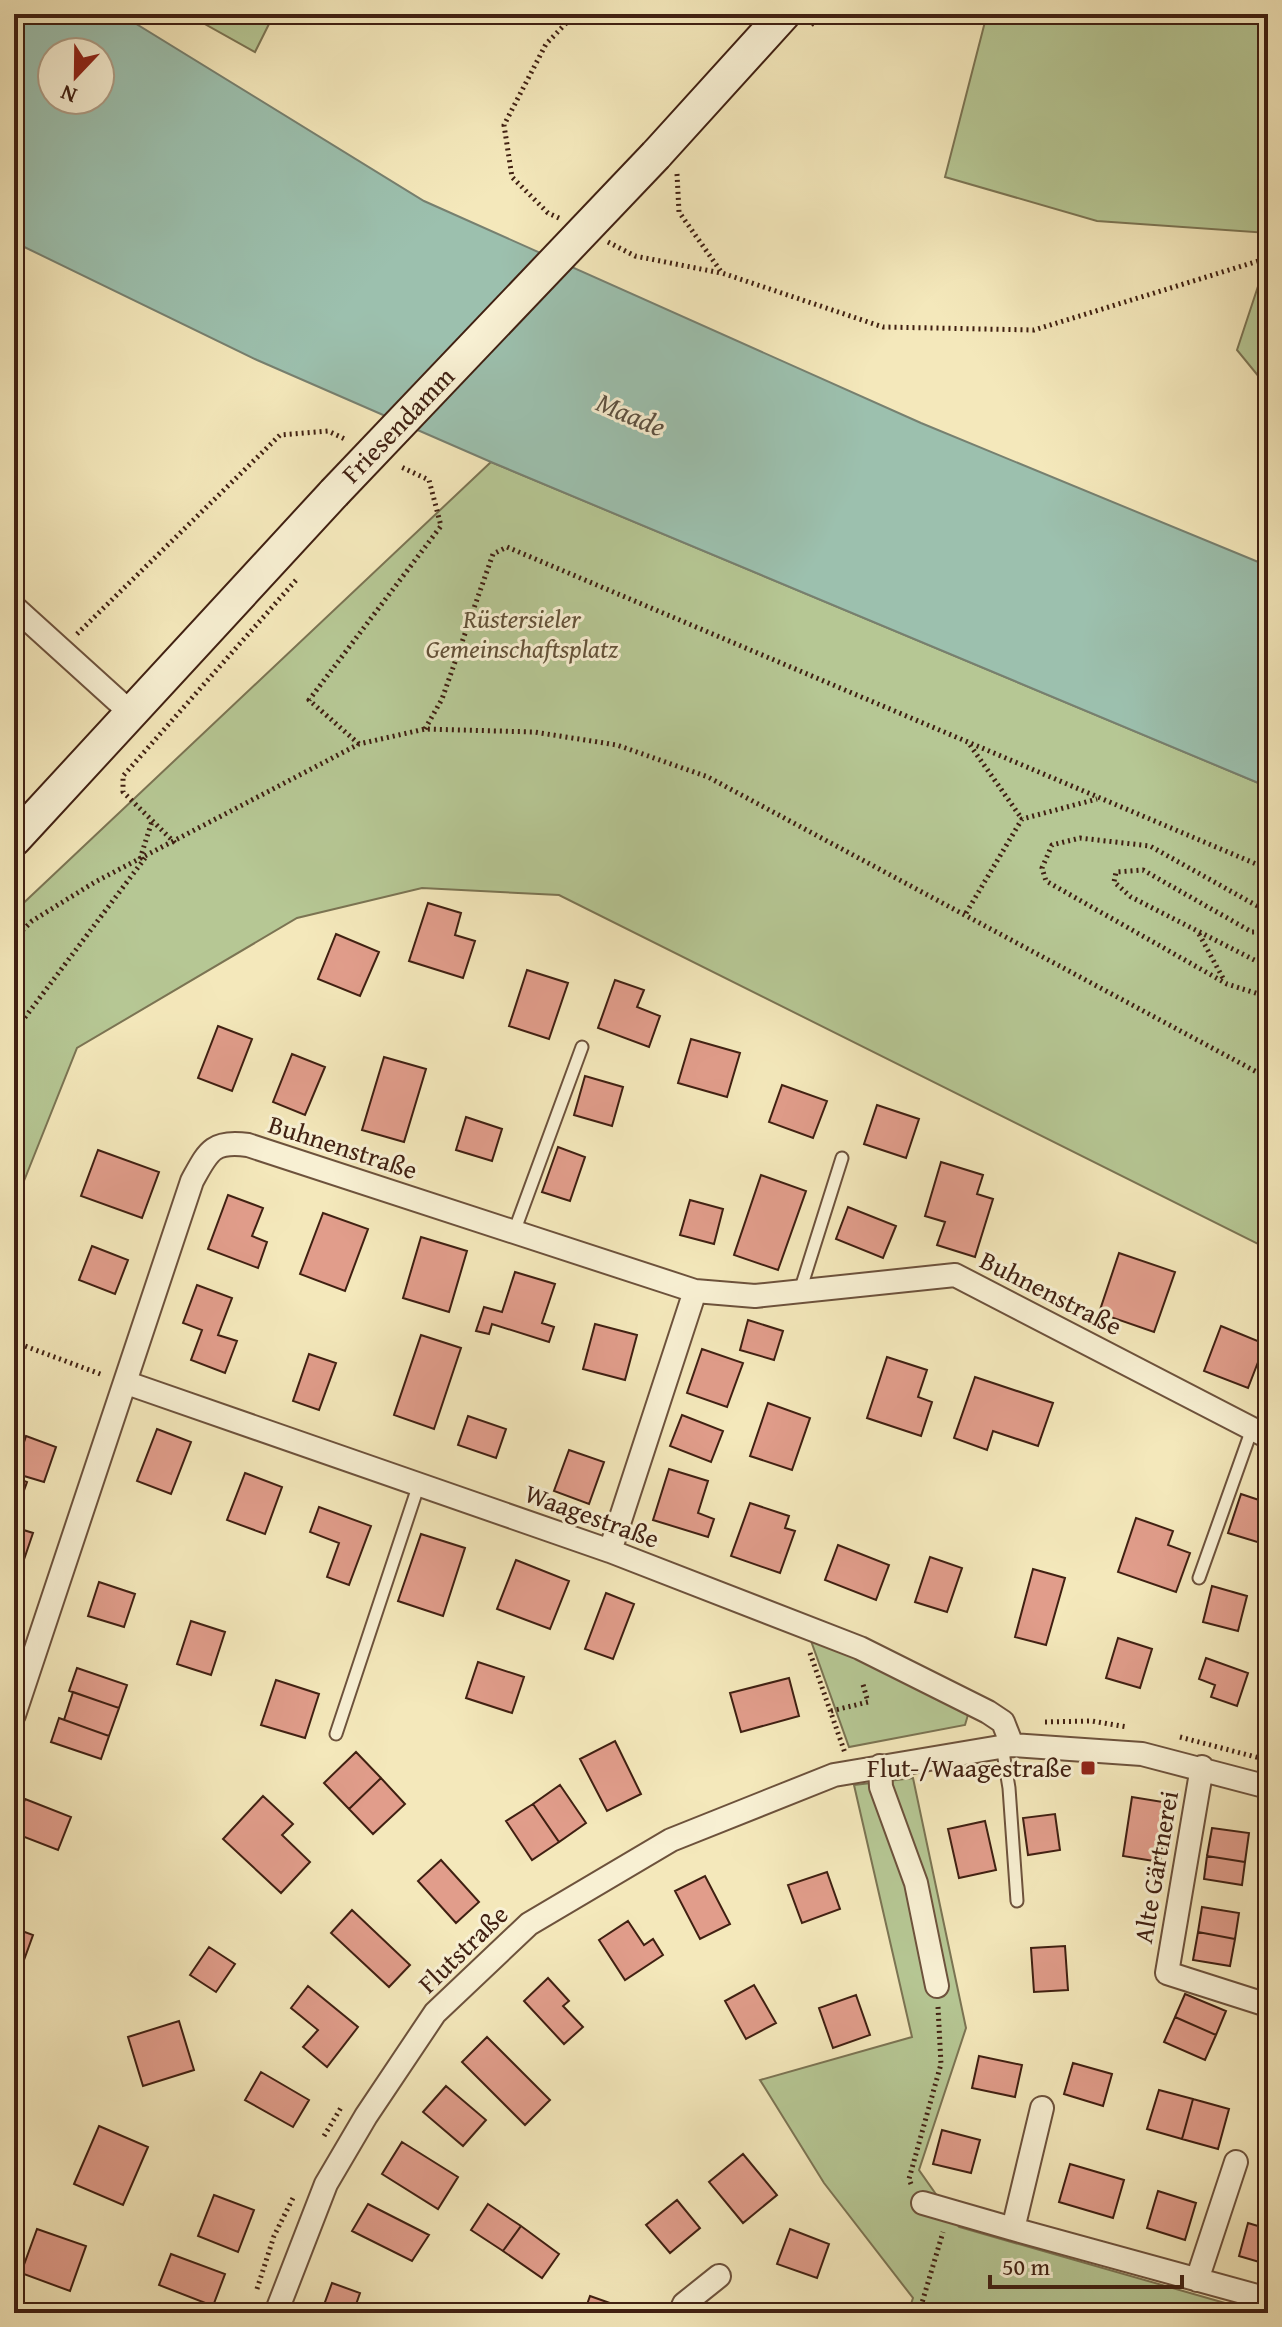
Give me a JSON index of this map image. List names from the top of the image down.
{
  "streets": {
    "main road": ["Friesendamm"],
    "street": [
      "Buhnenstraße",
      "Waagestraße",
      "Alte Gärtnerei",
      "Flutstraße"
    ]
  },
  "crossings": [
    ["Buhnenstraße", "Waagestraße"]
  ],
  "water": ["Maade"],
  "parks": ["Rüstersieler Gemeinschaftsplatz"],
  "places": {
    "transit": ["Flut-/Waagestraße"]
  },
  "scale_bar": "50 m",
  "north": "bottom"
}
